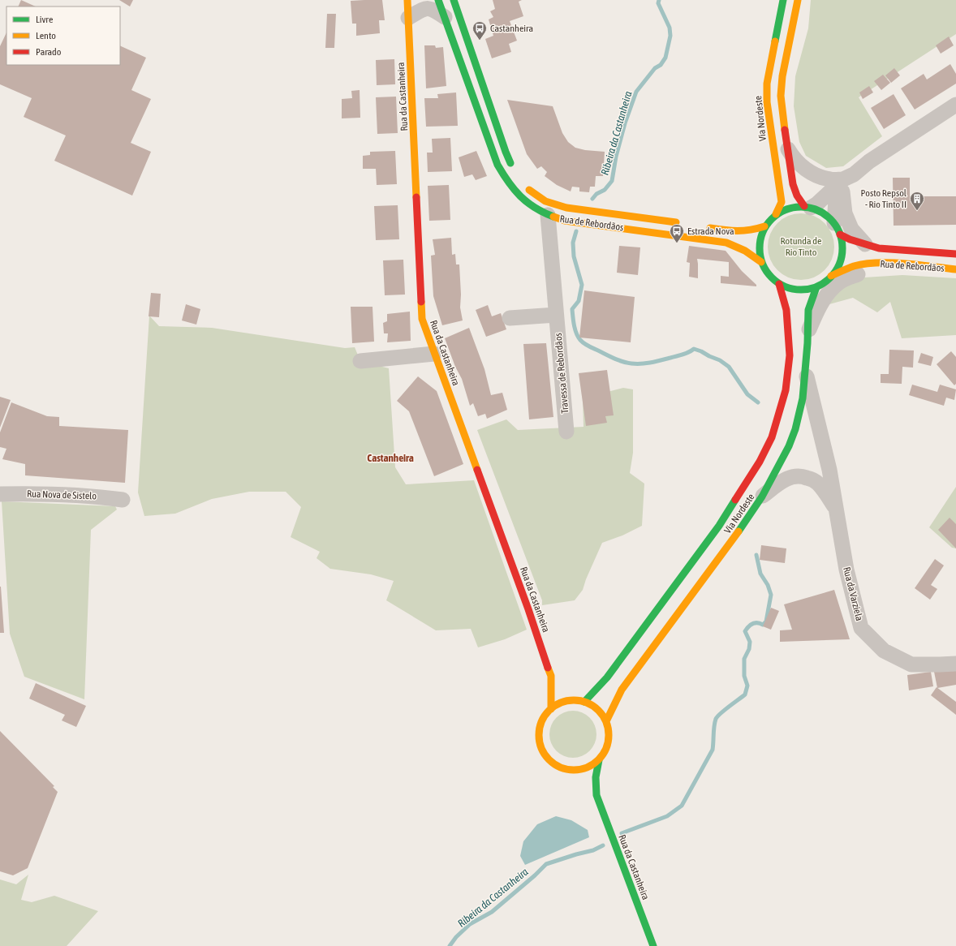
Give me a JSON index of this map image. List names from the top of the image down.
{
  "streets": {
    "main road": ["Rua da Castanheira", "Via Nordeste", "Rua de Rebordãos"],
    "street": ["Travessa de Rebordãos", "Rua Nova de Sistelo", "Rua da Varziela"]
  },
  "crossings": [
    ["Rua da Castanheira", "Via Nordeste"],
    ["Via Nordeste", "Rua de Rebordãos"],
    ["Via Nordeste", "Rua da Varziela"],
    ["Rua de Rebordãos", "Travessa de Rebordãos"]
  ],
  "districts": ["Castanheira"],
  "water": ["Ribeira da Castanheira"],
  "parks": ["Rotunda de Rio Tinto"],
  "places": {
    "bus stop": ["Castanheira", "Estrada Nova"],
    "building": ["Posto Repsol - Rio Tinto II"]
  },
  "legend": ["Livre", "Lento", "Parado"]
}
